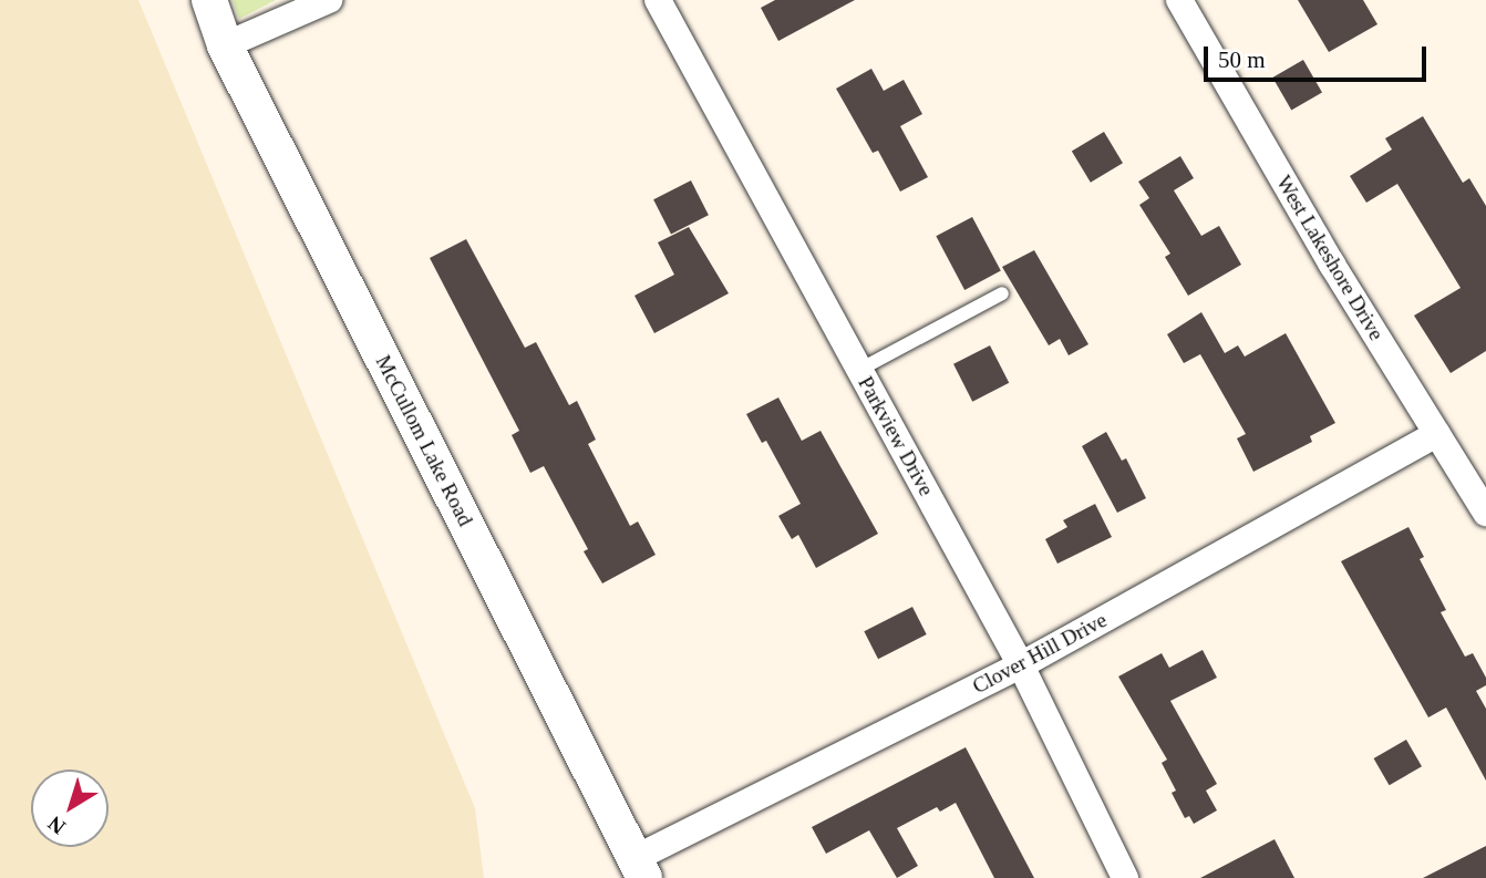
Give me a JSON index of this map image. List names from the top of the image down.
{
  "streets": {
    "street": [
      "West Lakeshore Drive",
      "Parkview Drive",
      "McCullom Lake Road",
      "Clover Hill Drive"
    ]
  },
  "crossings": [
    ["West Lakeshore Drive", "Clover Hill Drive"],
    ["Parkview Drive", "Clover Hill Drive"],
    ["McCullom Lake Road", "Clover Hill Drive"]
  ],
  "scale_bar": "50 m",
  "north": "bottom left"
}
